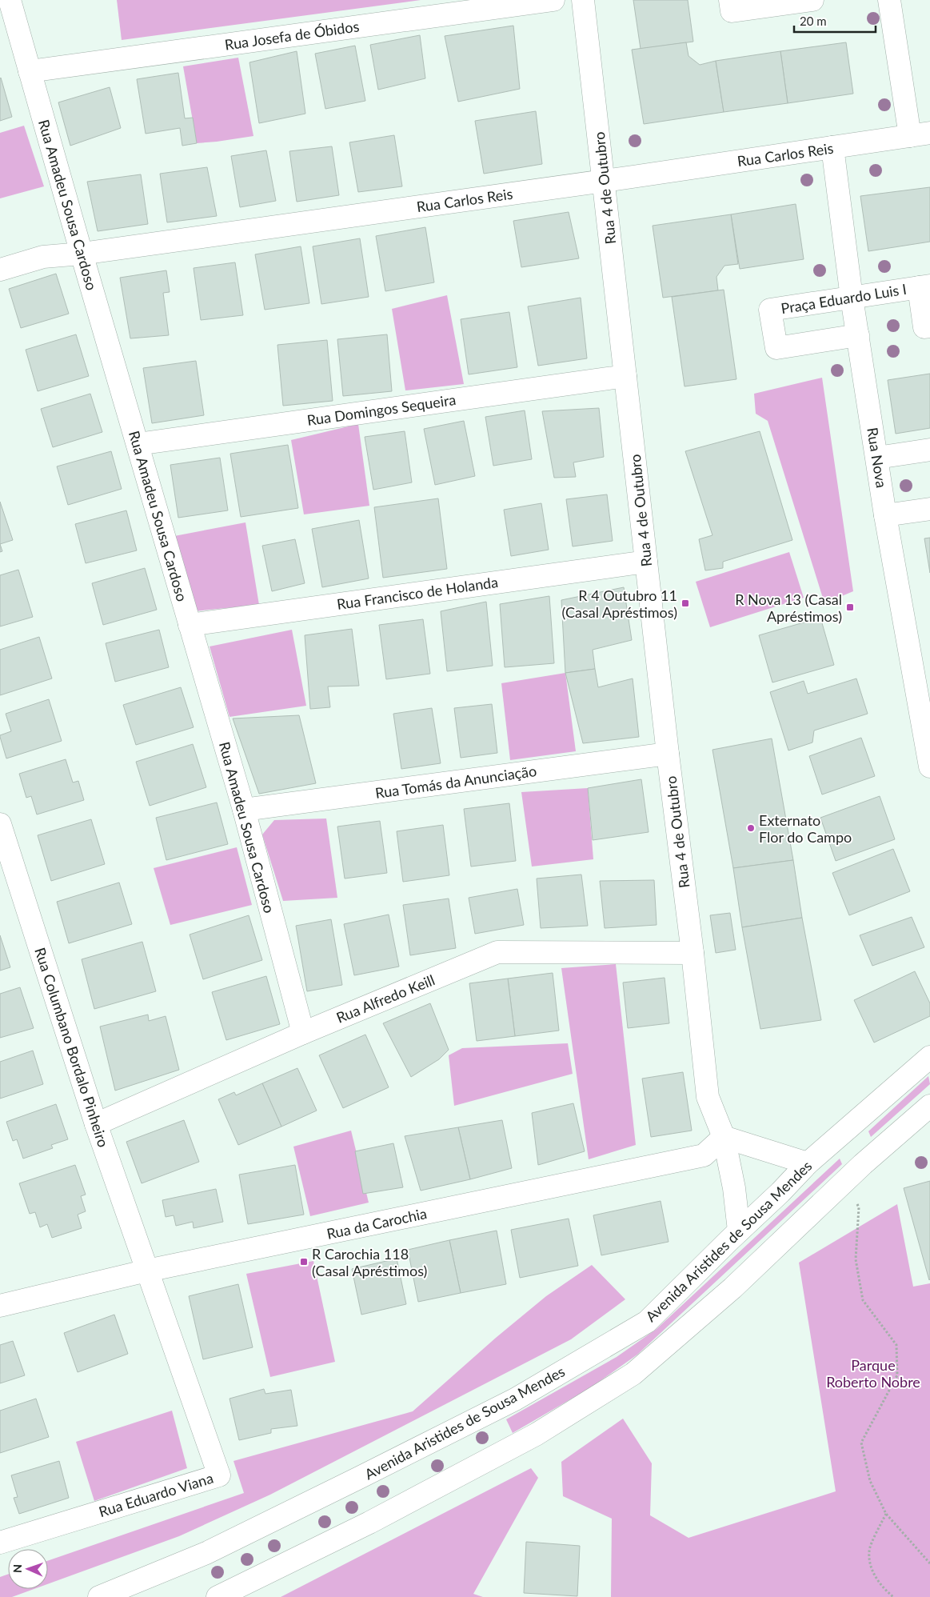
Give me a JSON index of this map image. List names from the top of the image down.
{
  "streets": {
    "street": [
      "Rua Josefa de Óbidos",
      "Rua Carlos Reis",
      "Rua 4 de Outubro",
      "Rua Amadeu Sousa Cardoso",
      "Praça Eduardo Luis I",
      "Rua Domingos Sequeira",
      "Rua Nova",
      "Rua Francisco de Holanda",
      "Rua Tomás da Anunciação",
      "Rua Alfredo Keill",
      "Rua Columbano Bordalo Pinheiro",
      "Rua da Carochia",
      "Avenida Aristides de Sousa Mendes",
      "Rua Eduardo Viana"
    ]
  },
  "crossings": [
    ["Rua Josefa de Óbidos", "Rua Amadeu Sousa Cardoso"],
    ["Rua Carlos Reis", "Rua 4 de Outubro"],
    ["Rua Carlos Reis", "Rua Amadeu Sousa Cardoso"],
    ["Rua Carlos Reis", "Rua Nova"],
    ["Rua 4 de Outubro", "Rua Domingos Sequeira"],
    ["Rua 4 de Outubro", "Rua Francisco de Holanda"],
    ["Rua 4 de Outubro", "Rua Tomás da Anunciação"],
    ["Rua 4 de Outubro", "Rua Alfredo Keill"],
    ["Rua 4 de Outubro", "Rua da Carochia"],
    ["Rua 4 de Outubro", "Avenida Aristides de Sousa Mendes"],
    ["Rua Amadeu Sousa Cardoso", "Rua Domingos Sequeira"],
    ["Rua Amadeu Sousa Cardoso", "Rua Francisco de Holanda"],
    ["Rua Amadeu Sousa Cardoso", "Rua Tomás da Anunciação"],
    ["Rua Amadeu Sousa Cardoso", "Rua Alfredo Keill"],
    ["Praça Eduardo Luis I", "Rua Nova"],
    ["Rua Alfredo Keill", "Rua Columbano Bordalo Pinheiro"],
    ["Rua Columbano Bordalo Pinheiro", "Rua da Carochia"],
    ["Rua Columbano Bordalo Pinheiro", "Rua Eduardo Viana"],
    ["Rua da Carochia", "Rua Eduardo Viana"]
  ],
  "parks": ["Parque Roberto Nobre"],
  "places": {
    "transit": ["R 4 Outubro 11 (Casal Apréstimos)", "R Nova 13 (Casal Apréstimos)", "R Carochia 118 (Casal Apréstimos)"],
    "other": ["Externato Flor do Campo"]
  },
  "scale_bar": "20 m",
  "north": "left"
}
